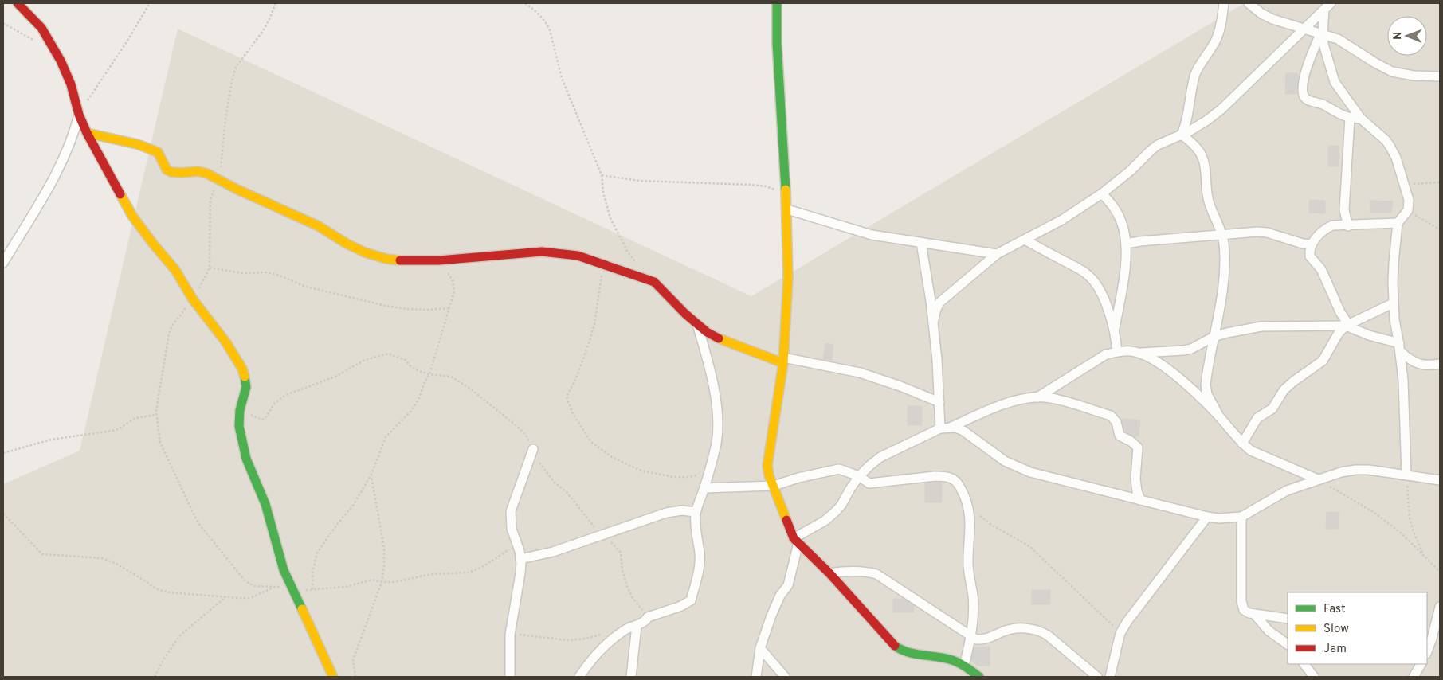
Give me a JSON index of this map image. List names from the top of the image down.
{
  "legend": ["Fast", "Slow", "Jam"],
  "north": "left"
}
